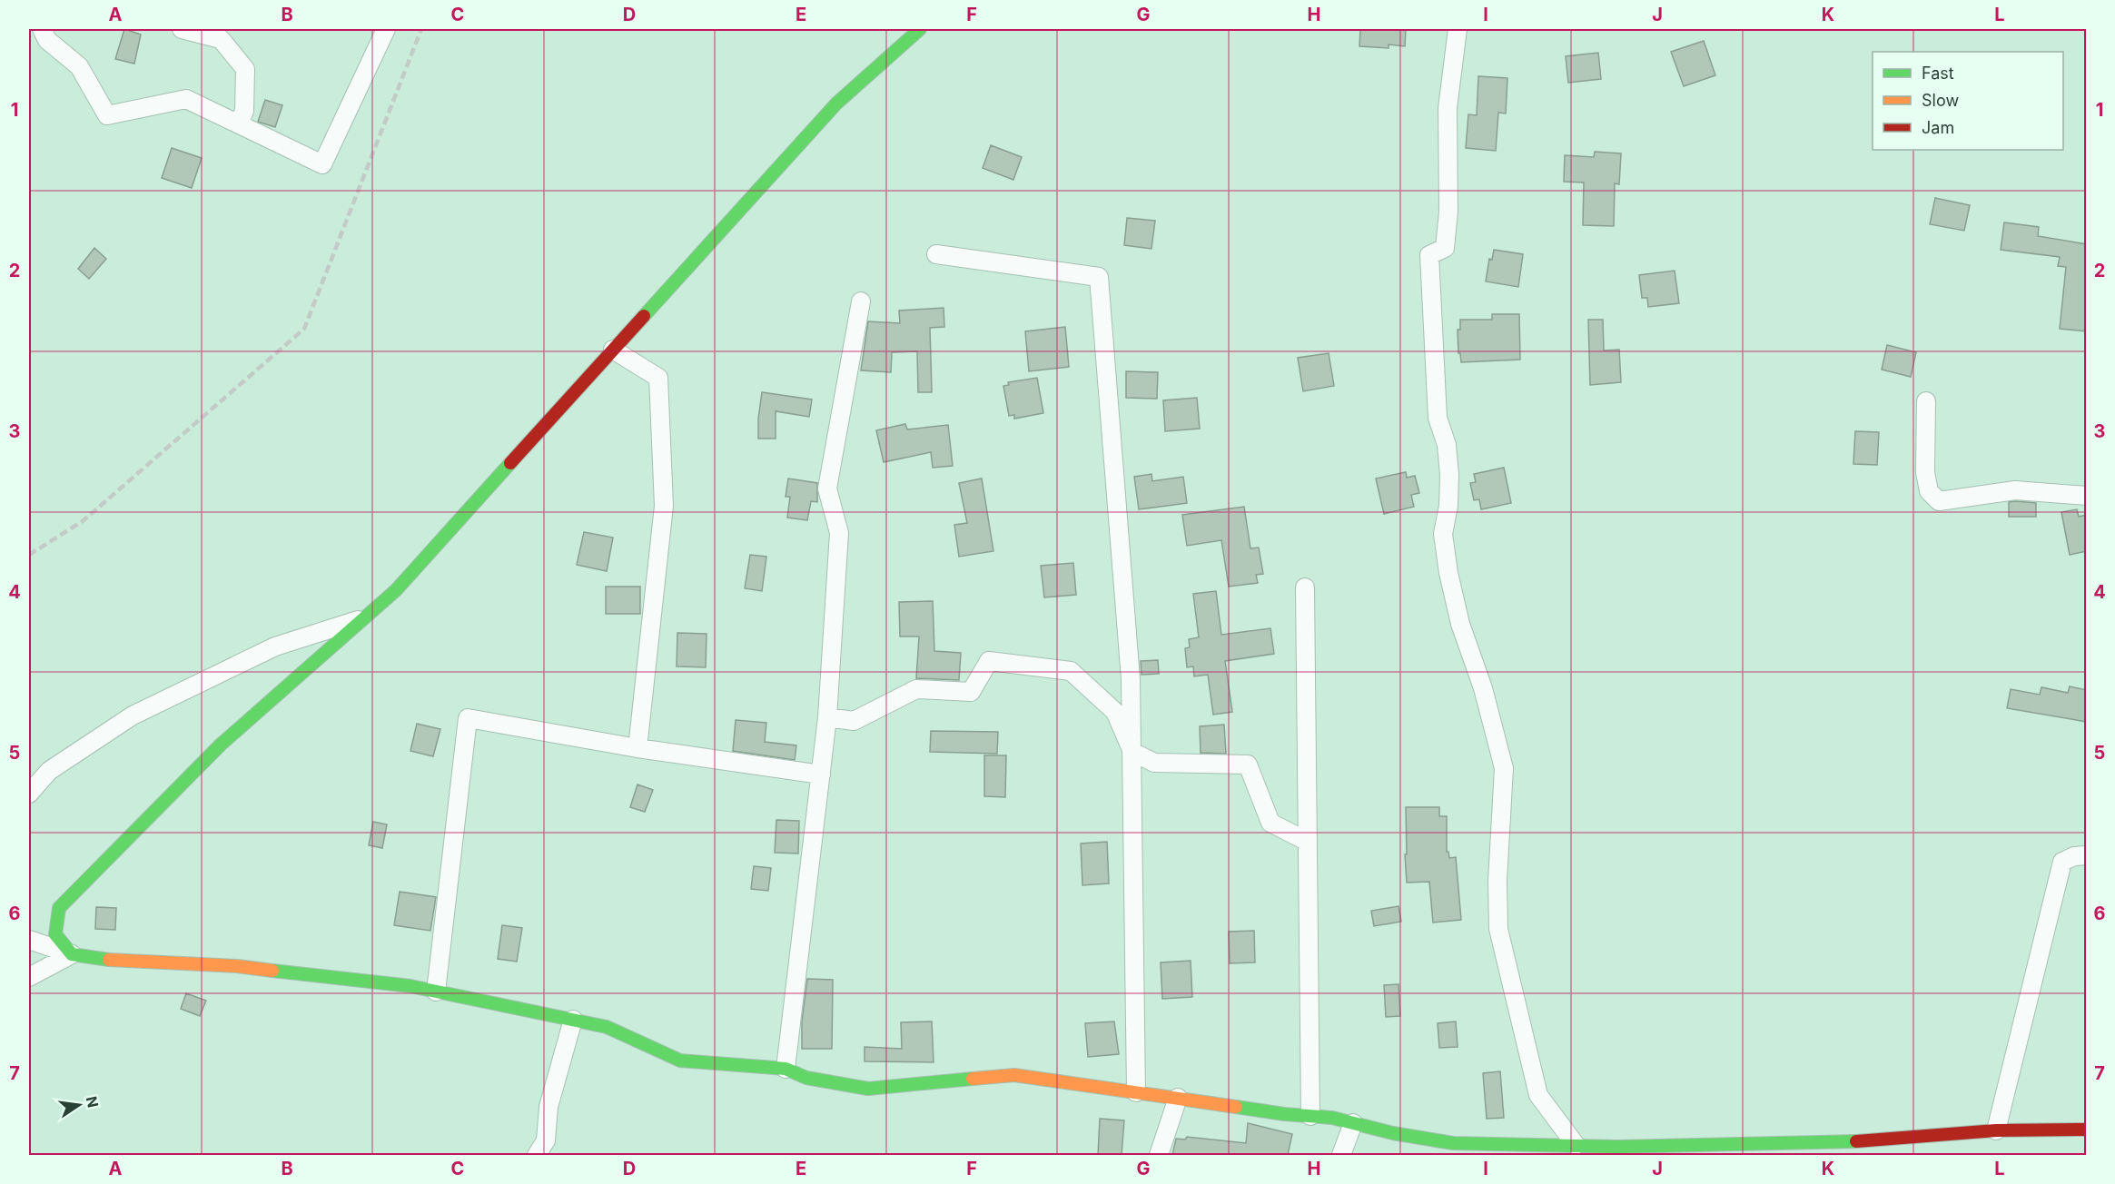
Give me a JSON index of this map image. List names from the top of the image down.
{
  "legend": ["Fast", "Slow", "Jam"],
  "north": "right",
  "grid": {
    "columns": [
      "A",
      "B",
      "C",
      "D",
      "E",
      "F",
      "G",
      "H",
      "I",
      "J",
      "K",
      "L"
    ],
    "rows": [
      "1",
      "2",
      "3",
      "4",
      "5",
      "6",
      "7"
    ]
  }
}
